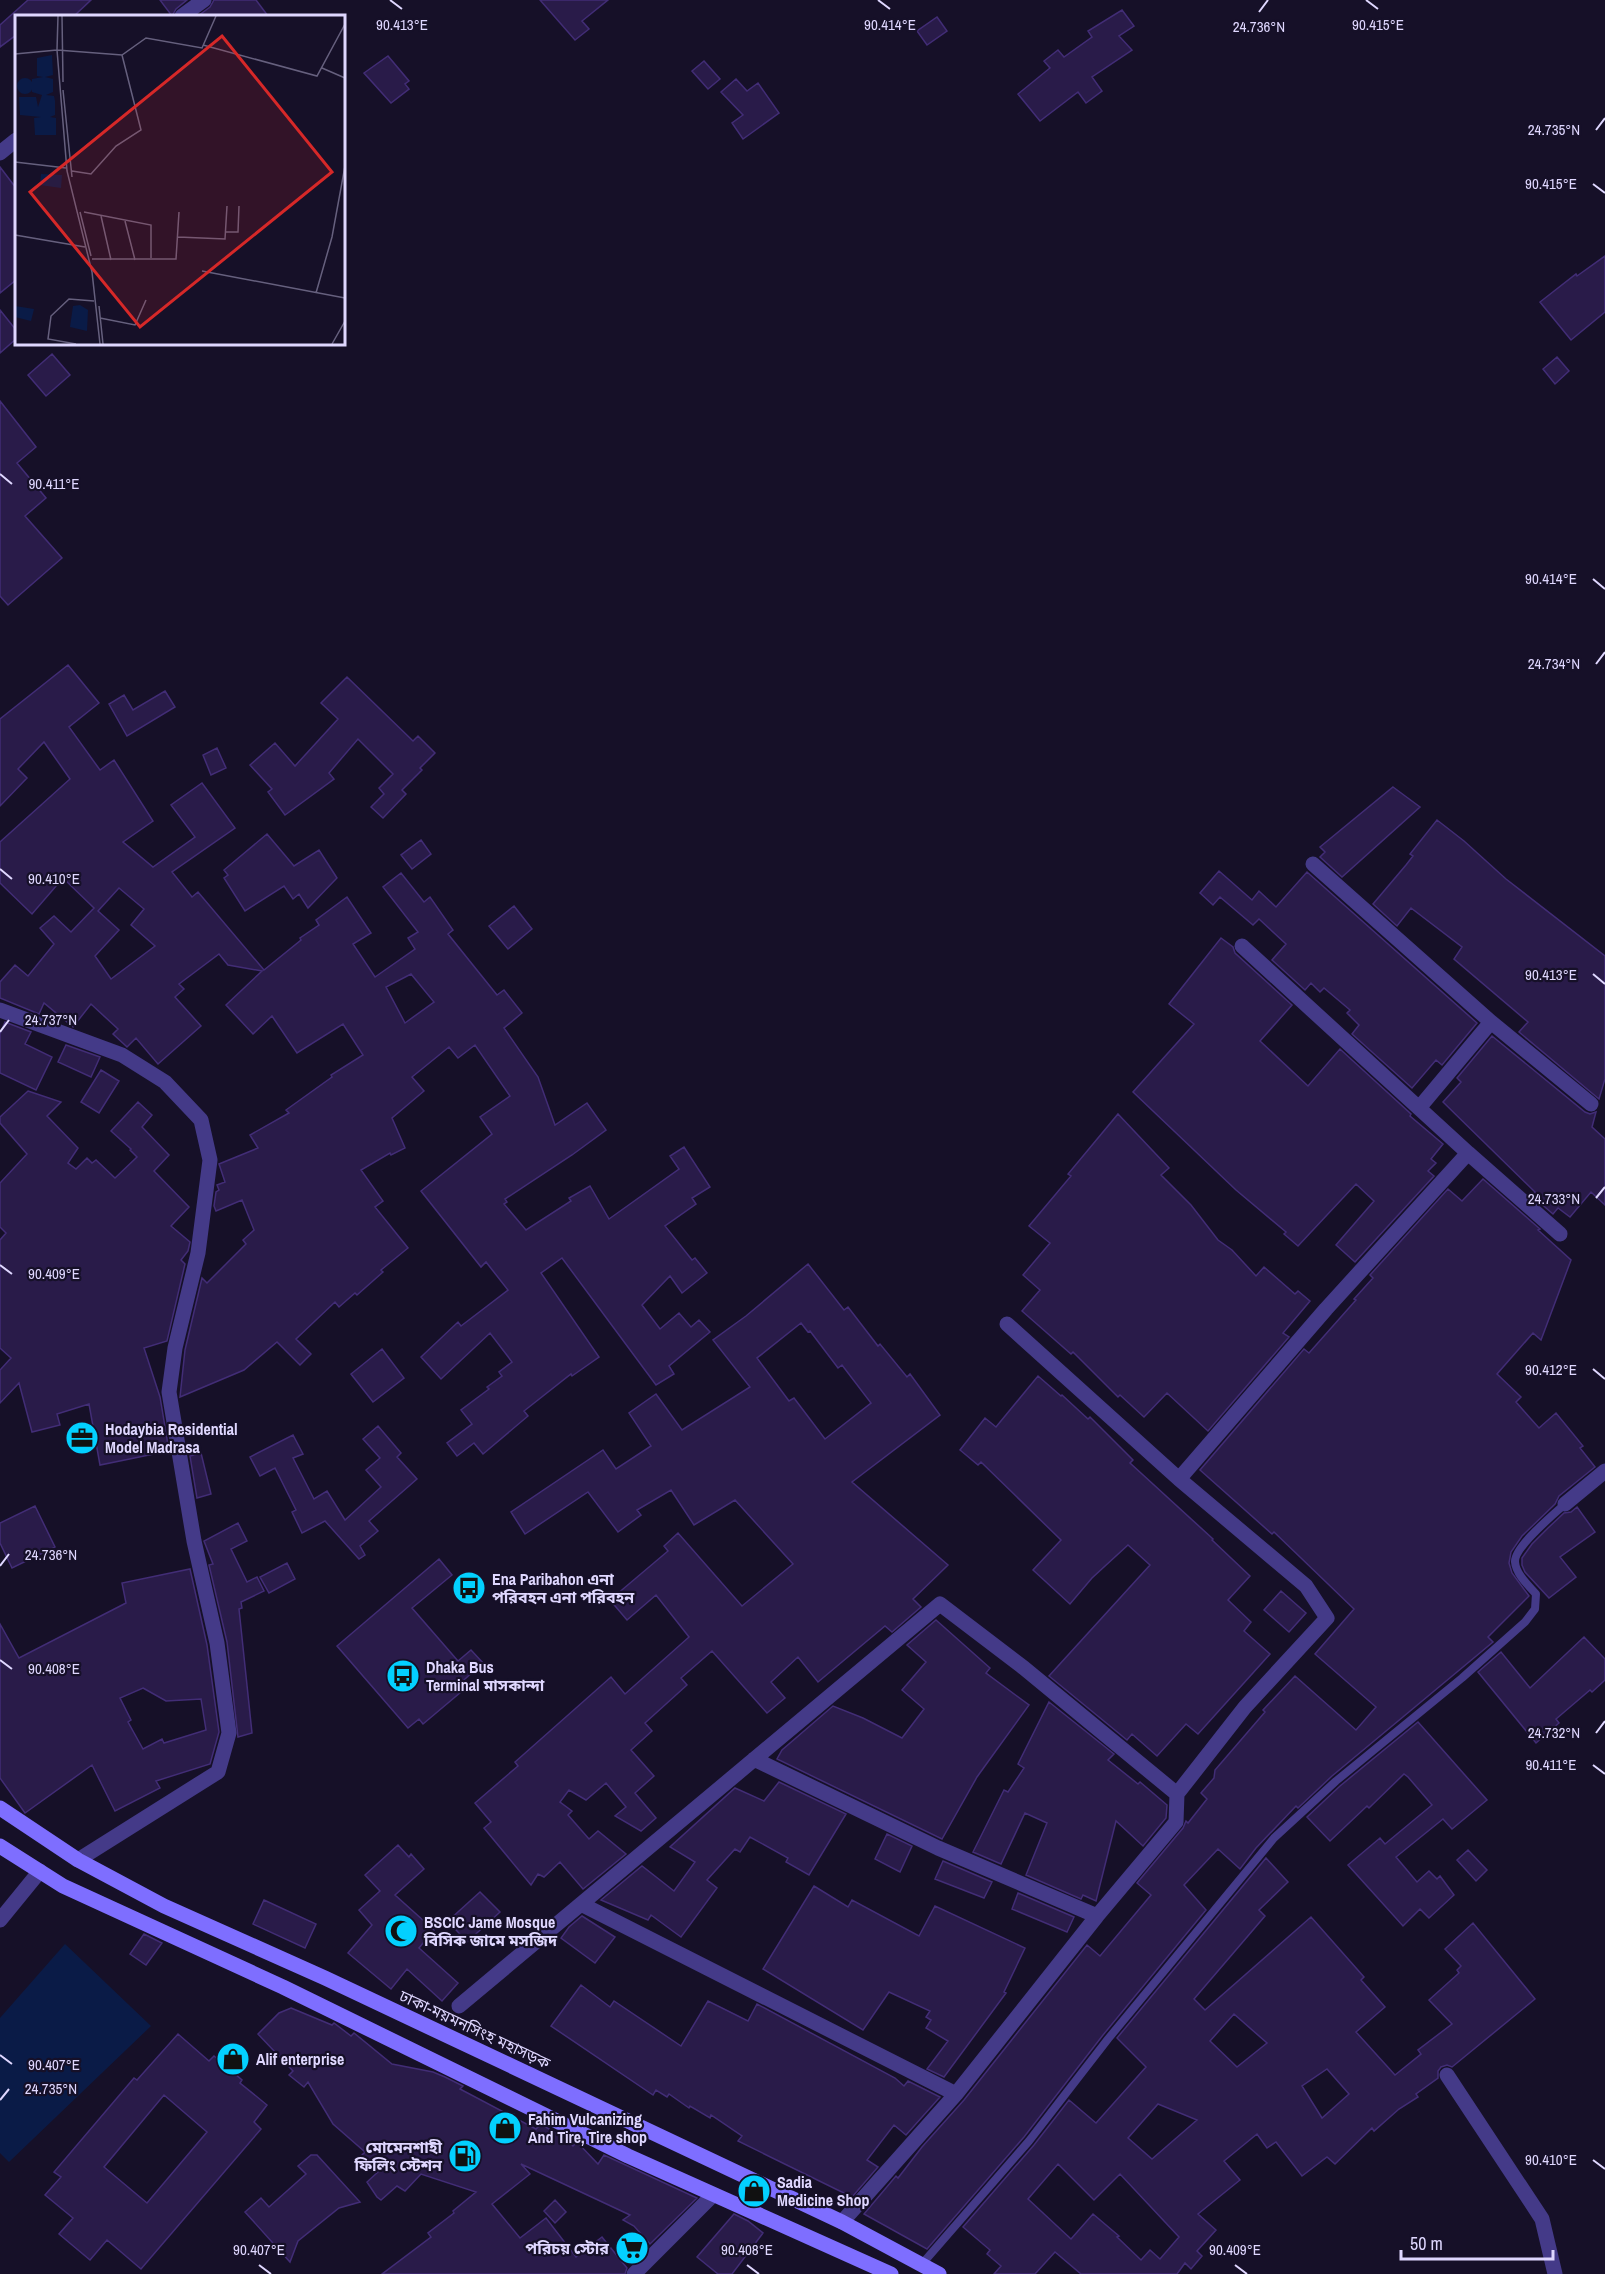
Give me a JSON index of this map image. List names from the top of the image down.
{
  "streets": {
    "main road": ["ঢাকা-ময়মনসিংহ মহাসড়ক"]
  },
  "places": {
    "office": ["Hodaybia Residential Model Madrasa"],
    "bus stop": ["Ena Paribahon এনা পরিবহন এনা পরিবহন", "Dhaka Bus Terminal মাসকান্দা"],
    "mosque": ["BSCIC Jame Mosque বিসিক জামে মসজিদ"],
    "shop": ["Alif enterprise", "Fahim Vulcanizing And Tire, Tire shop", "Sadia Medicine Shop"],
    "fuel station": ["মোমেনশাহী ফিলিং স্টেশন"],
    "supermarket": ["পরিচয় স্টোর"]
  },
  "scale_bar": "50 m",
  "coordinates": [
    "90.413°E",
    "90.414°E",
    "90.415°E",
    "24.736°N",
    "24.735°N",
    "90.411°E",
    "24.734°N",
    "90.410°E",
    "24.737°N",
    "24.733°N",
    "90.409°E",
    "90.412°E",
    "90.408°E",
    "24.732°N",
    "90.407°E"
  ]
}
